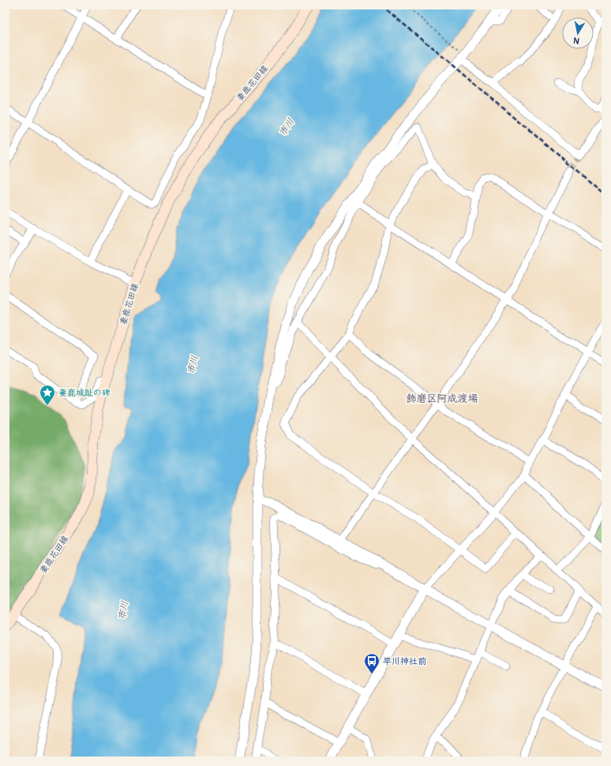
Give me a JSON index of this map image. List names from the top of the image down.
{
  "streets": {
    "main road": ["妻鹿花田線"]
  },
  "districts": ["飾磨区阿成渡場"],
  "water": ["市川"],
  "places": {
    "place": ["妻鹿城趾の碑"],
    "bus stop": ["早川神社前"]
  },
  "north": "bottom"
}
